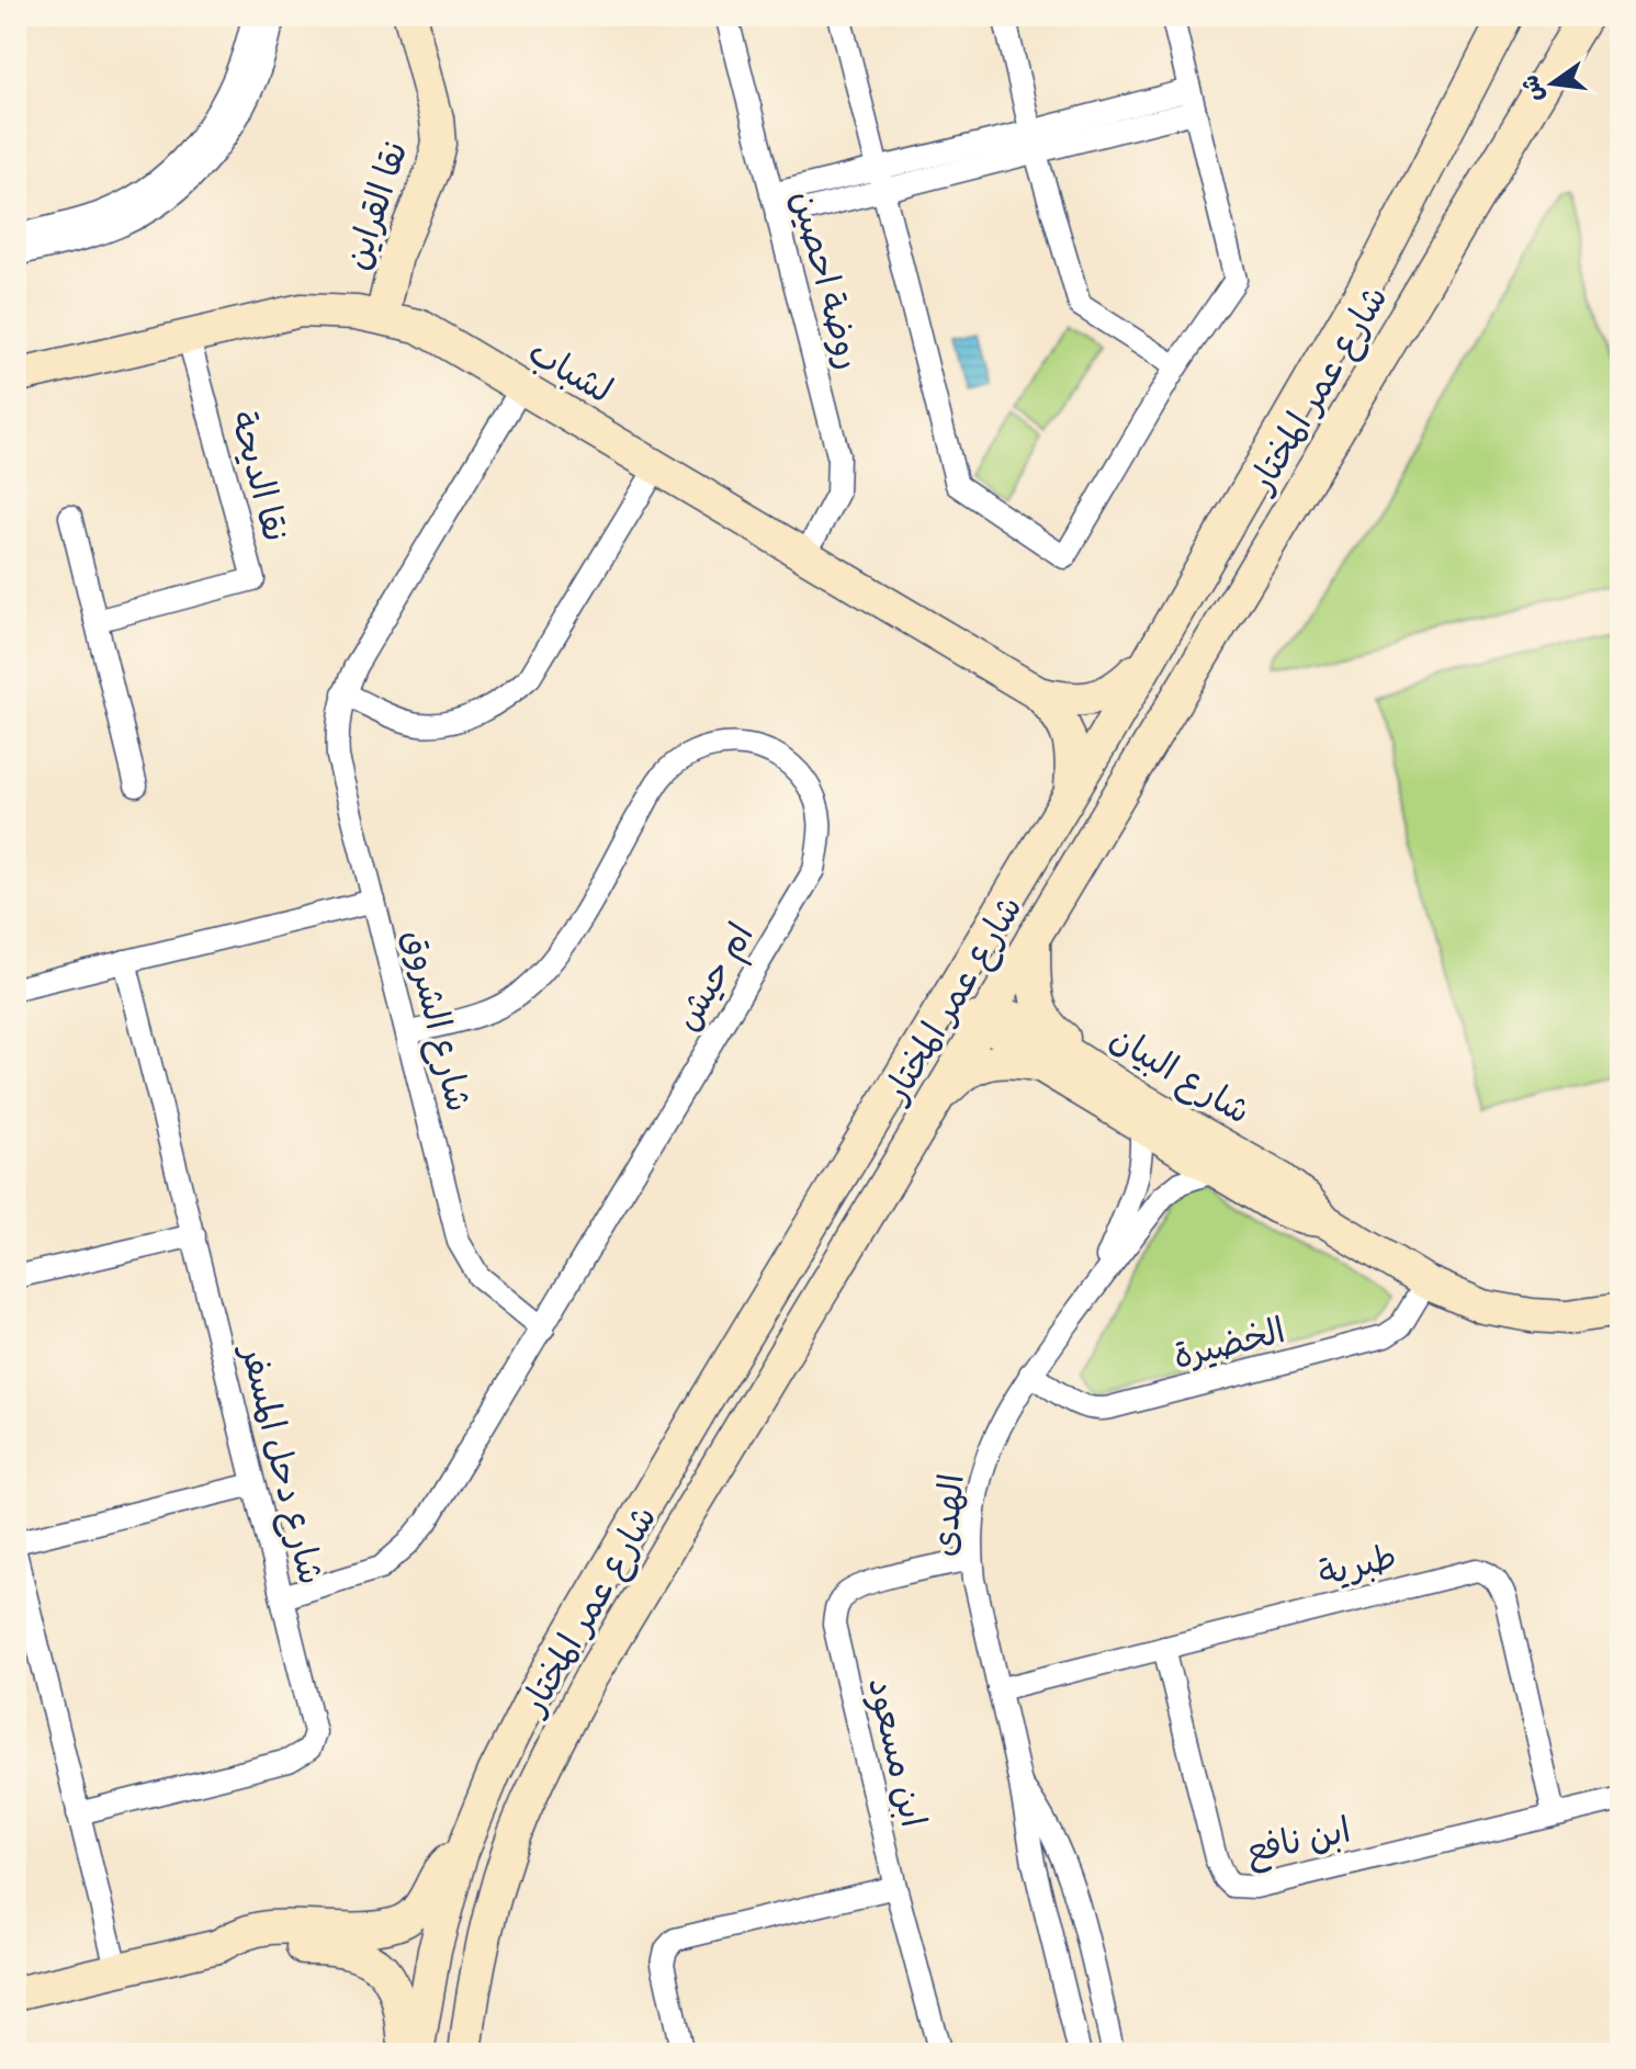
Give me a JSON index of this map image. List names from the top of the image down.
{
  "streets": {
    "main road": [
      "نقا القراين",
      "لشباب",
      "شارع عمر المختار",
      "شارع البيان"
    ],
    "street": [
      "روضة احصين",
      "نقا الديحة",
      "ام حيش",
      "شارع الشروق",
      "الخضيرة",
      "شارع دحل المسفر",
      "الهدى",
      "طبرية",
      "ابن مسعود",
      "ابن نافع"
    ]
  },
  "crossings": [
    ["نقا القراين", "لشباب"],
    ["روضة احصين", "لشباب"],
    ["لشباب", "شارع عمر المختار"],
    ["لشباب", "نقا الديحة"],
    ["لشباب", "شارع الشروق"],
    ["شارع عمر المختار", "شارع البيان"],
    ["ام حيش", "شارع الشروق"],
    ["ام حيش", "شارع دحل المسفر"],
    ["شارع البيان", "الخضيرة"],
    ["شارع البيان", "الهدى"],
    ["الخضيرة", "الهدى"],
    ["الهدى", "طبرية"],
    ["الهدى", "ابن مسعود"],
    ["طبرية", "ابن نافع"]
  ],
  "north": "left"
}
